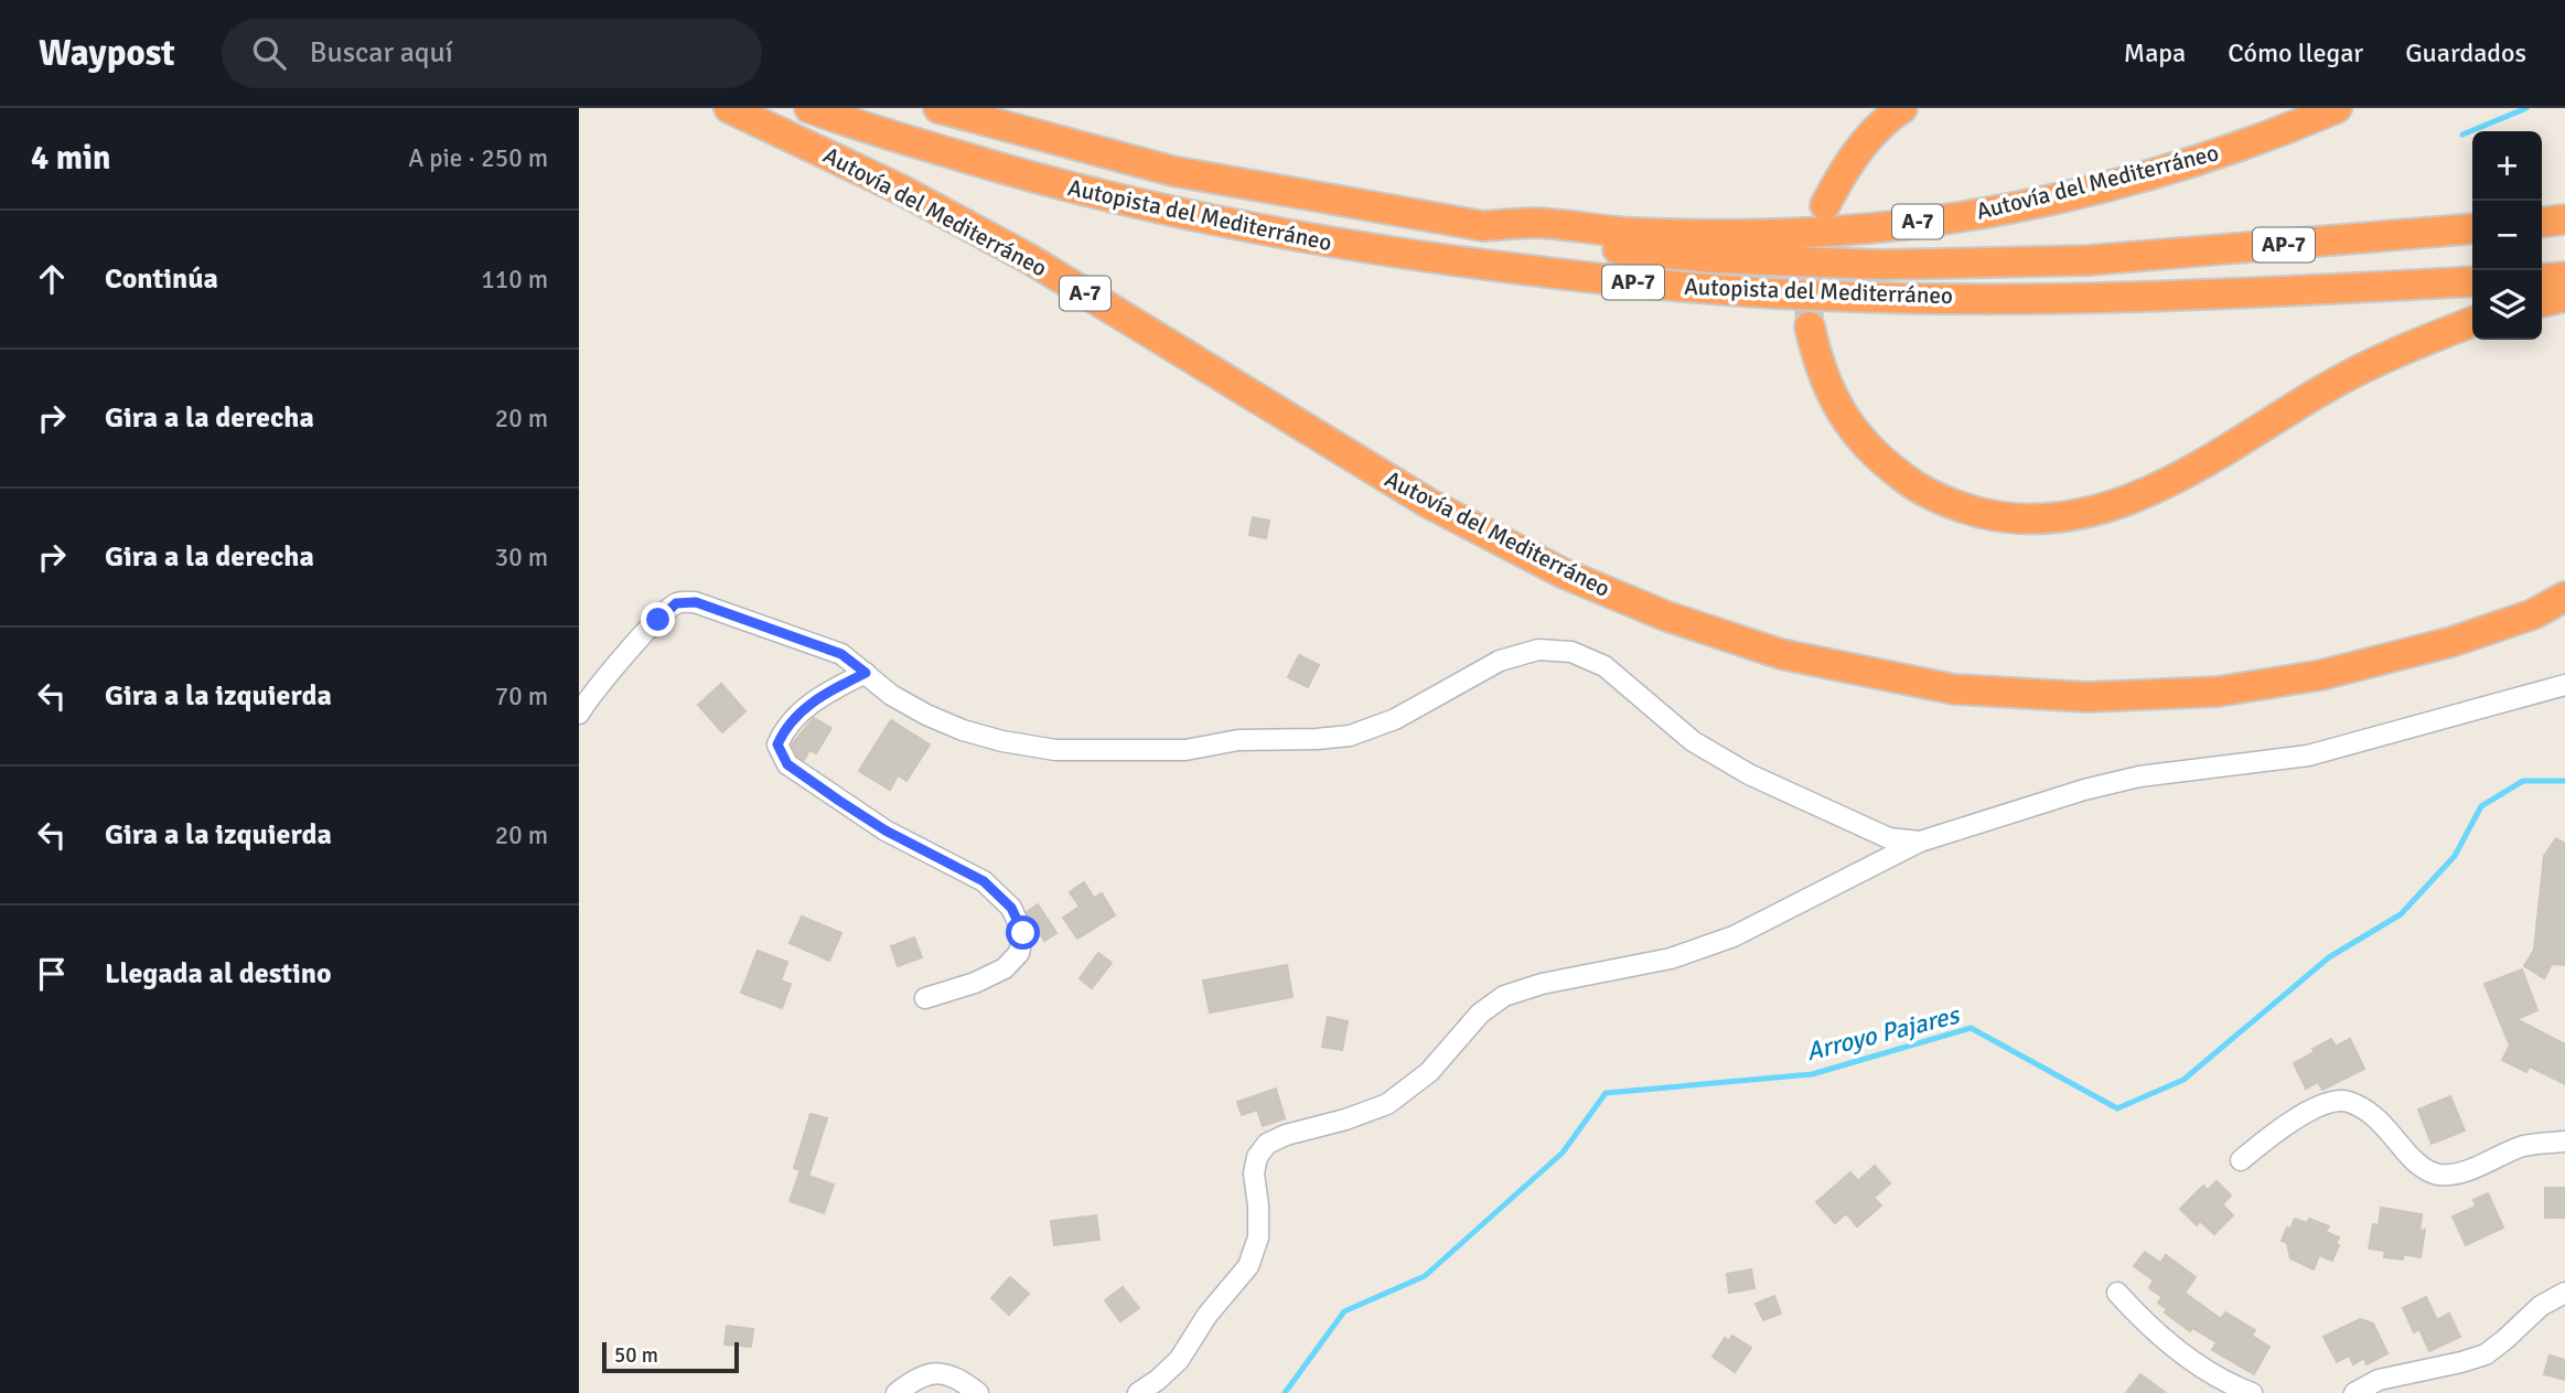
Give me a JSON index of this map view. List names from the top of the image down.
{
  "streets": {
    "highway": [
      "Autovía del Mediterráneo",
      "Autopista del Mediterráneo",
      "A-7",
      "AP-7"
    ]
  },
  "crossings": [
    ["Autovía del Mediterráneo", "Autopista del Mediterráneo"]
  ],
  "water": ["Arroyo Pajares"],
  "scale_bar": "50 m",
  "page": {
    "header": "Waypost",
    "search": "Buscar aquí",
    "nav": ["Mapa", "Cómo llegar", "Guardados"],
    "heading": ["4 min", "A pie · 250 m"],
    "map_buttons": ["+", "−"],
    "list": [
      ["Continúa", "110 m"],
      ["Gira a la derecha", "20 m"],
      ["Gira a la derecha", "30 m"],
      ["Gira a la izquierda", "70 m"],
      ["Gira a la izquierda", "20 m"],
      "Llegada al destino"
    ],
    "scale": "50 m"
  }
}
